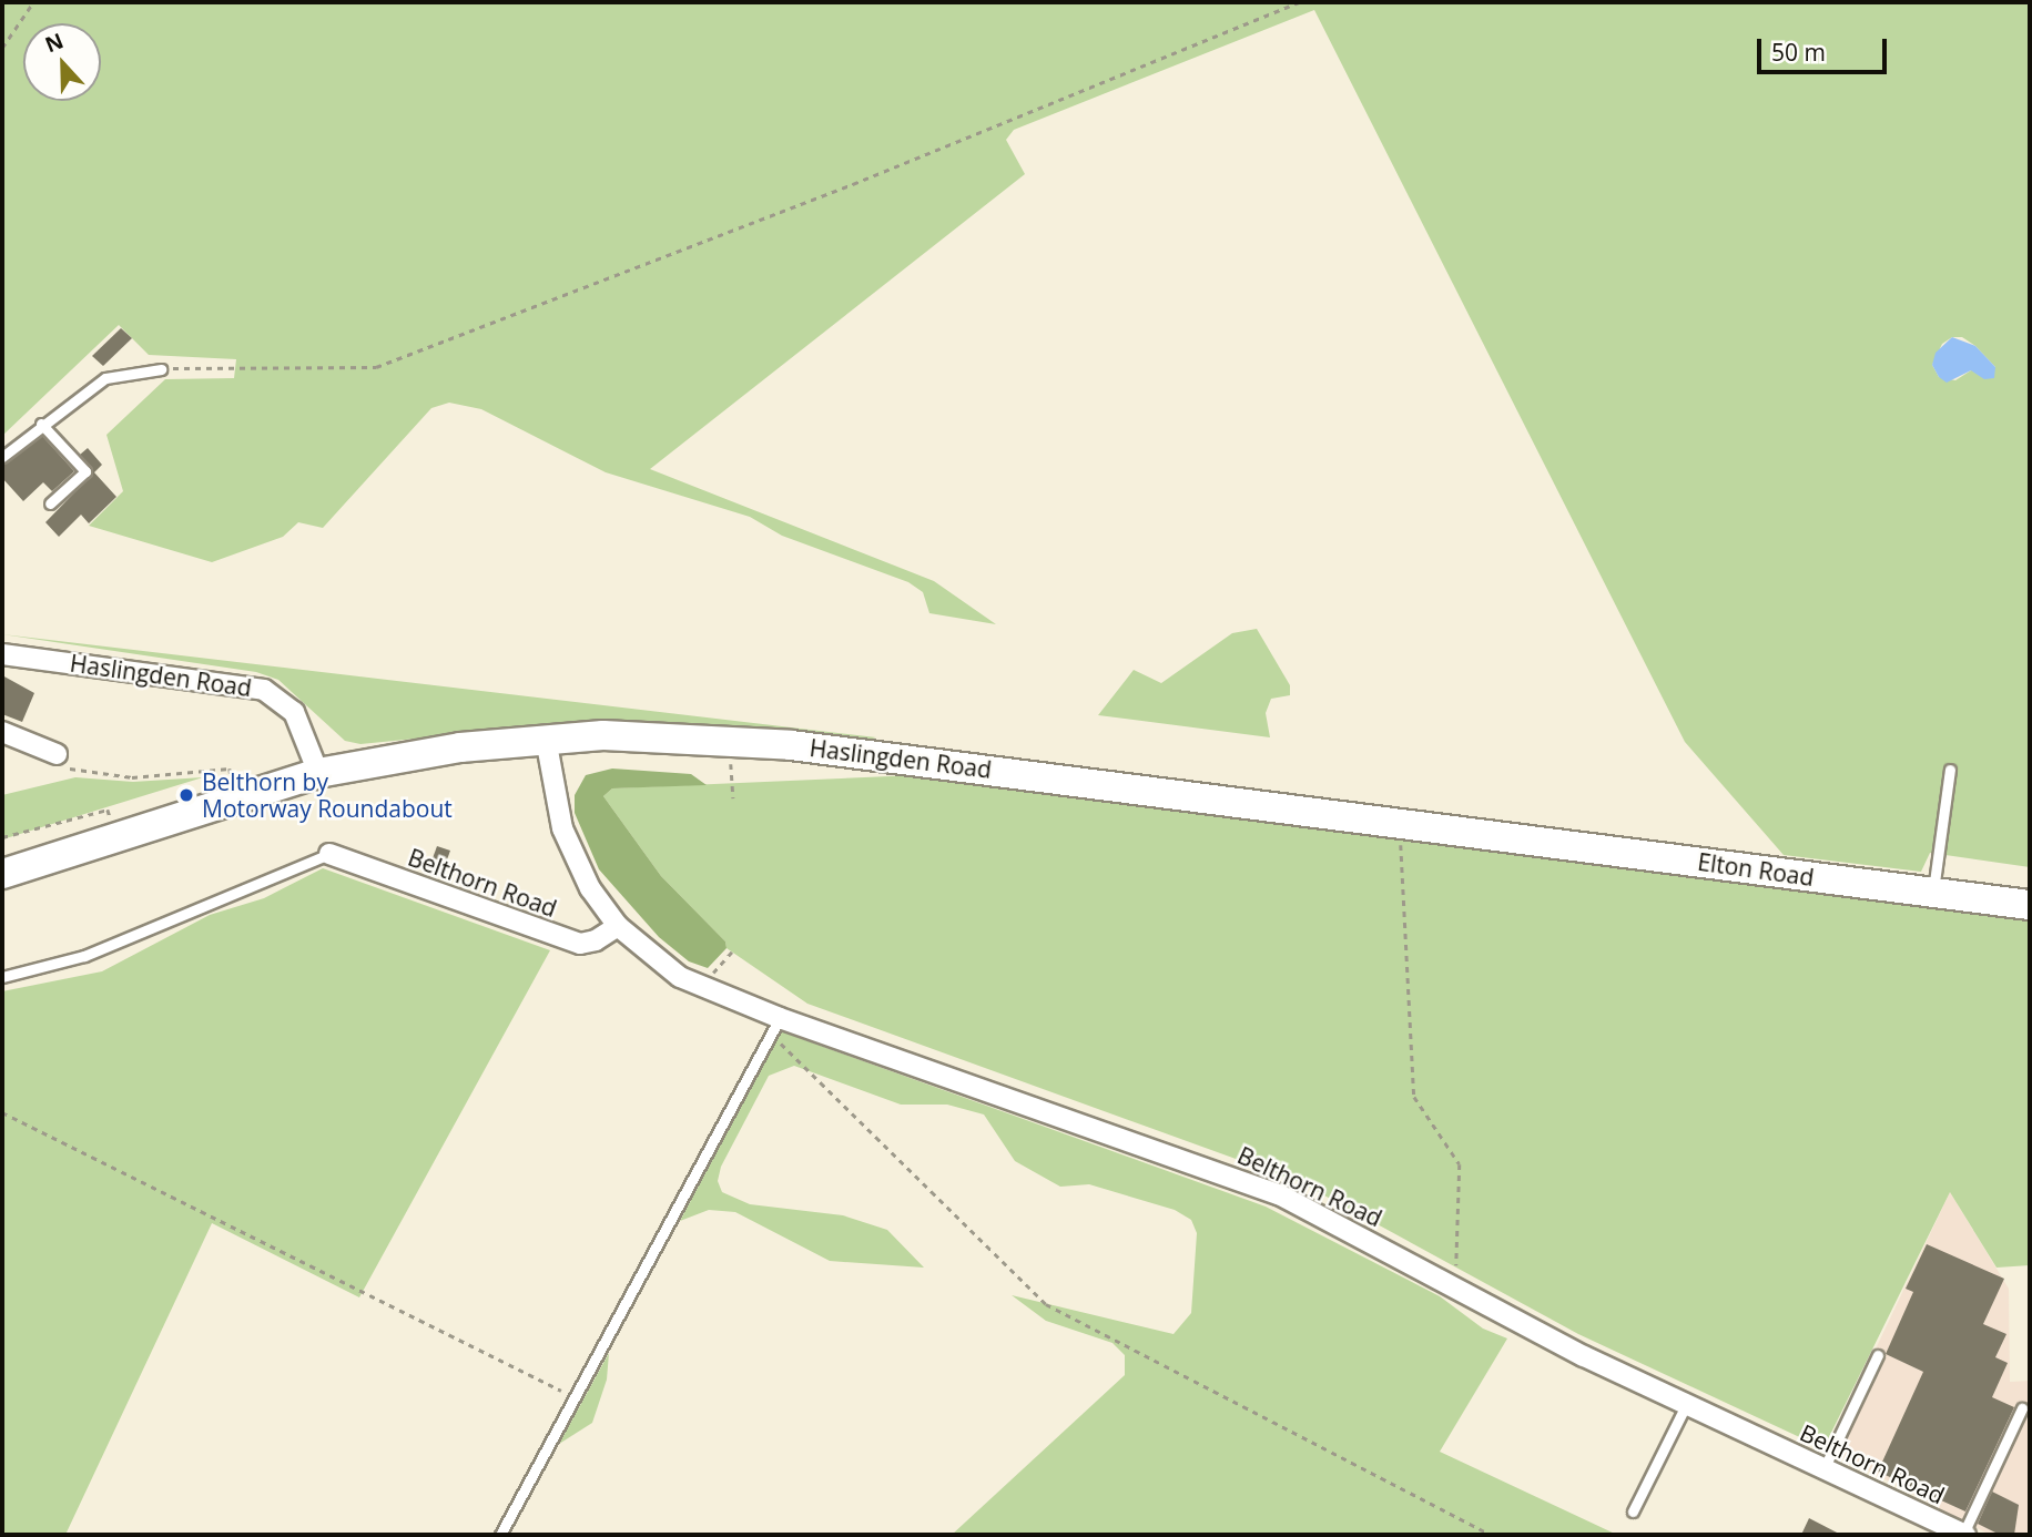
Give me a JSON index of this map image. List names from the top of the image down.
{
  "streets": {
    "main road": ["Haslingden Road", "Elton Road"],
    "street": ["Belthorn Road"]
  },
  "crossings": [
    ["Haslingden Road", "Elton Road"],
    ["Haslingden Road", "Belthorn Road"]
  ],
  "places": ["Belthorn by Motorway Roundabout"],
  "scale_bar": "50 m",
  "north": "top"
}
